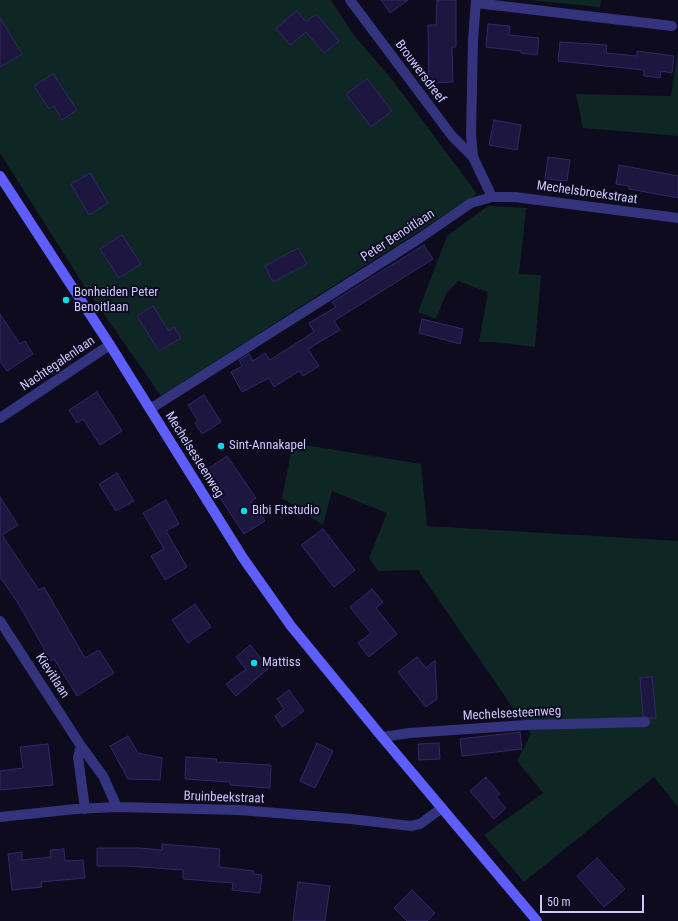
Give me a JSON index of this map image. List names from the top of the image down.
{
  "streets": {
    "street": [
      "Brouwersdreef",
      "Mechelsbroekstraat",
      "Peter Benoitlaan",
      "Nachtegalenlaan",
      "Mechelsesteenweg",
      "Kievitlaan",
      "Bruinbeekstraat"
    ]
  },
  "crossings": [
    ["Mechelsbroekstraat", "Peter Benoitlaan"],
    ["Peter Benoitlaan", "Mechelsesteenweg"],
    ["Nachtegalenlaan", "Mechelsesteenweg"],
    ["Mechelsesteenweg", "Bruinbeekstraat"],
    ["Kievitlaan", "Bruinbeekstraat"]
  ],
  "places": [
    "Bonheiden Peter Benoitlaan",
    "Sint-Annakapel",
    "Bibi Fitstudio",
    "Mattiss"
  ],
  "scale_bar": "50 m"
}
